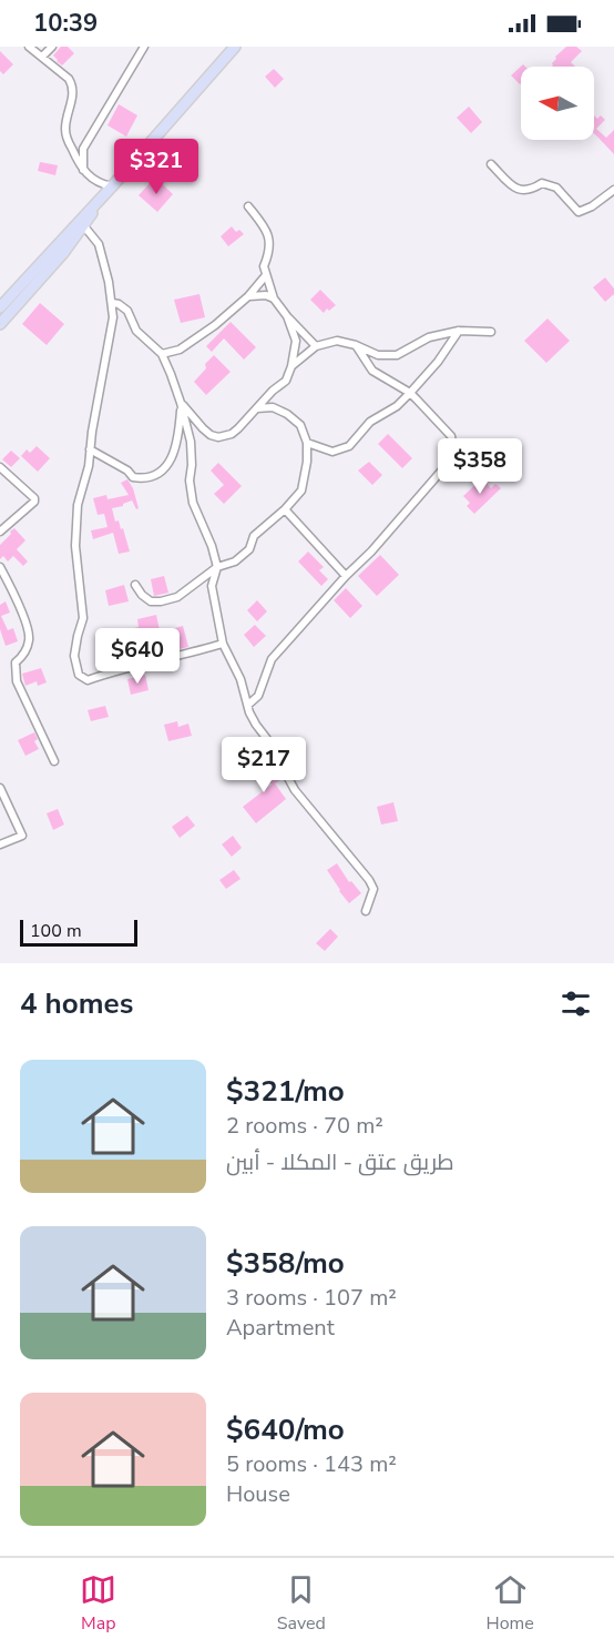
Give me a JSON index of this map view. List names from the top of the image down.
{
  "scale_bar": "100 m",
  "north": "left",
  "page": {
    "status": "10:39",
    "price": [
      "$321",
      "$358",
      "$640",
      "$217"
    ],
    "scale": "100 m",
    "heading": "4 homes",
    "list": [
      {
        "name": "$321/mo",
        "note": "2 rooms · 70 m² · طريق عتق - المكلا - أبين"
      },
      {
        "name": "$358/mo",
        "note": "3 rooms · 107 m² · Apartment"
      },
      {
        "name": "$640/mo",
        "note": "5 rooms · 143 m² · House"
      }
    ],
    "tabs": ["Map", "Saved", "Home"]
  }
}
